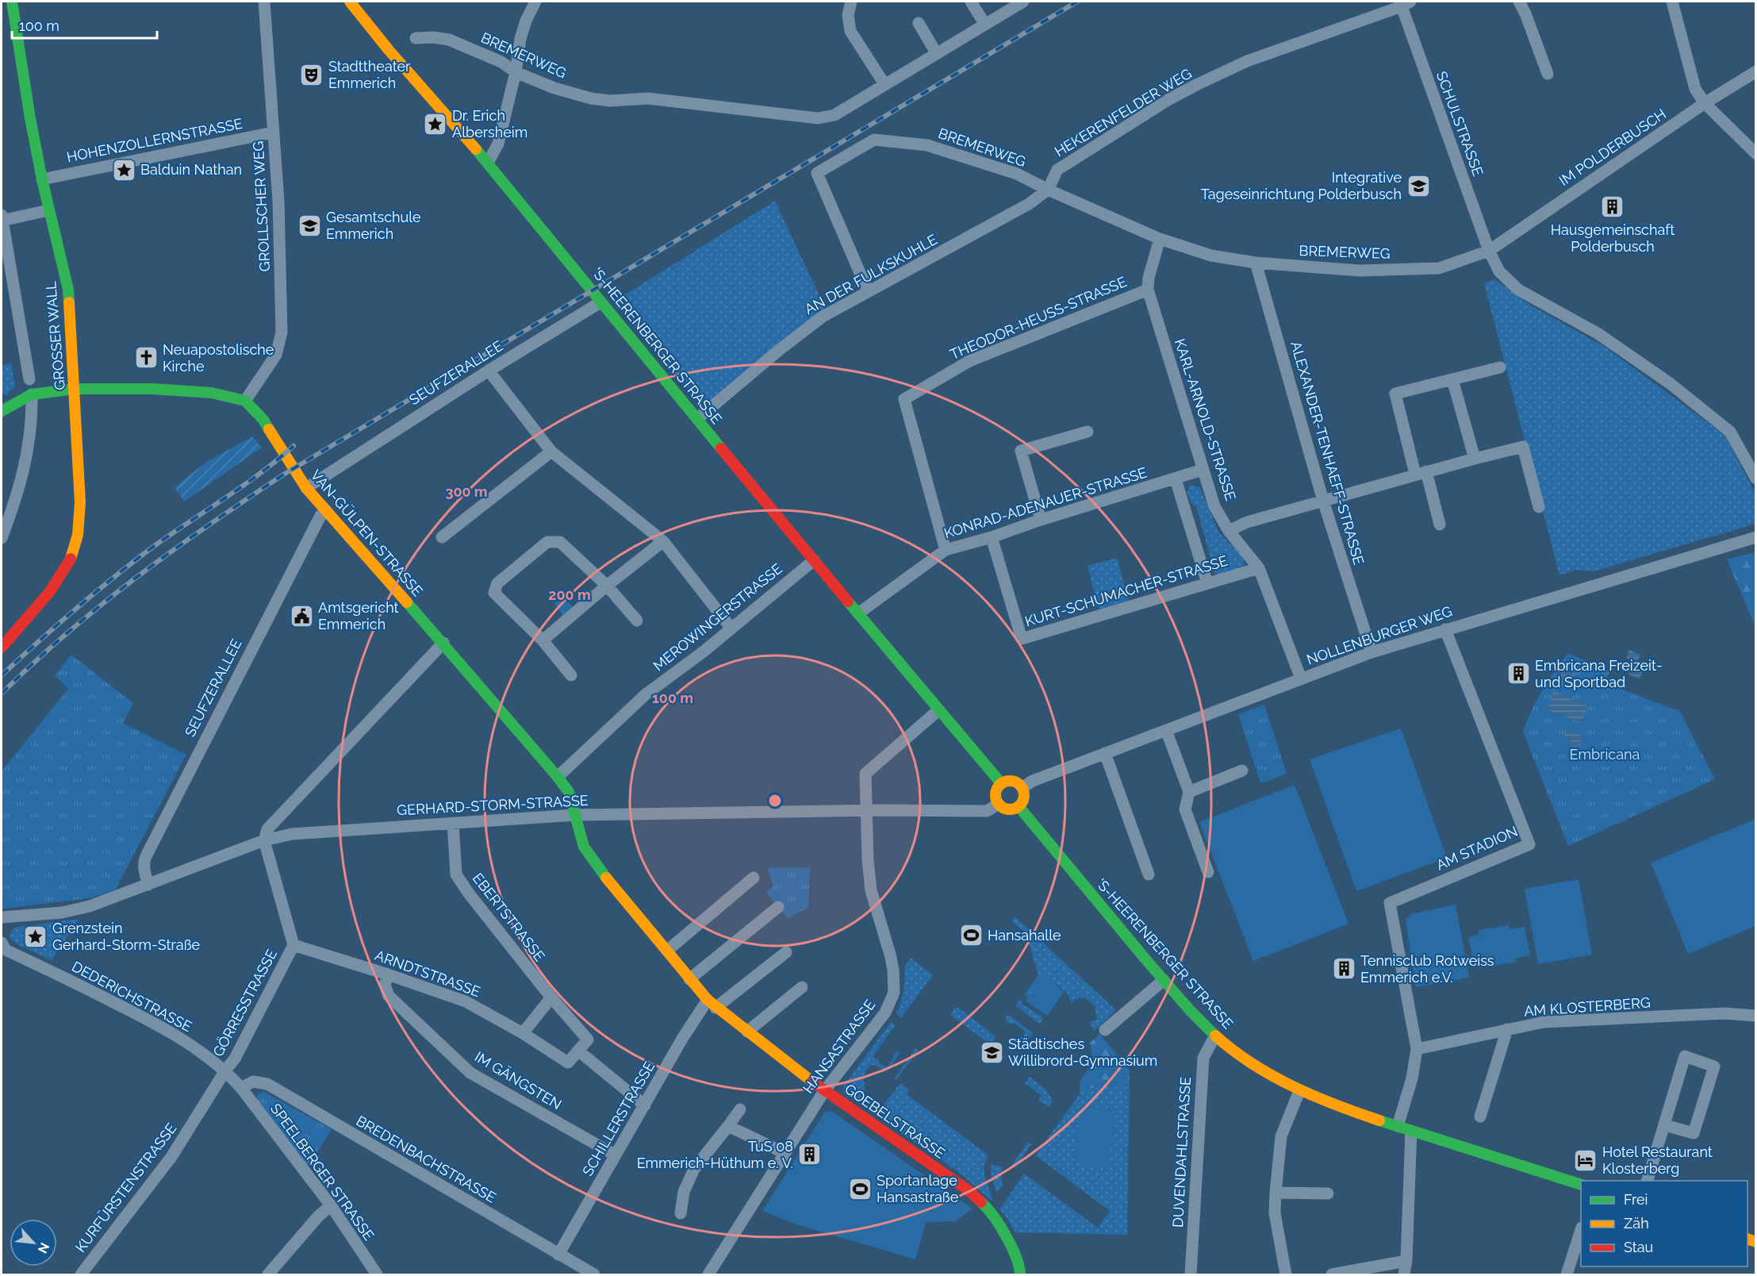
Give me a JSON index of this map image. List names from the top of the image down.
{
  "streets": {
    "street": [
      "BREMERWEG",
      "HEKERENFELDER WEG",
      "SCHULSTRASSE",
      "HOHENZOLLERNSTRASSE",
      "IM POLDERBUSCH",
      "GROLLSCHER WEG",
      "AN DER FULKSKUHLE",
      "THEODOR-HEUSS-STRASSE",
      "GROSSER WALL",
      "'S-HEERENBERGER STRASSE",
      "SEUFZERALLEE",
      "KARL-ARNOLD-STRASSE",
      "ALEXANDER-TENHAEFF-STRASSE",
      "KONRAD-ADENAUER-STRASSE",
      "VAN-GÜLPEN-STRASSE",
      "KURT-SCHUMACHER-STRASSE",
      "MEROWINGERSTRASSE",
      "NOLLENBURGER WEG",
      "GERHARD-STORM-STRASSE",
      "AM STADION",
      "EBERTSTRASSE",
      "ARNDTSTRASSE",
      "DEDERICHSTRASSE",
      "GÖRRESSTRASSE",
      "AM KLOSTERBERG",
      "HANSASTRASSE",
      "IM GÄNGSTEN",
      "SCHILLERSTRASSE",
      "GOEBELSTRASSE",
      "DUVENDAHLSTRASSE",
      "BREDENBACHSTRASSE",
      "SPEELBERGER STRASSE",
      "KURFÜRSTENSTRASSE"
    ]
  },
  "crossings": [
    ["BREMERWEG", "HEKERENFELDER WEG"],
    ["BREMERWEG", "SCHULSTRASSE"],
    ["BREMERWEG", "IM POLDERBUSCH"],
    ["BREMERWEG", "AN DER FULKSKUHLE"],
    ["BREMERWEG", "KARL-ARNOLD-STRASSE"],
    ["BREMERWEG", "ALEXANDER-TENHAEFF-STRASSE"],
    ["HEKERENFELDER WEG", "SCHULSTRASSE"],
    ["HEKERENFELDER WEG", "AN DER FULKSKUHLE"],
    ["SCHULSTRASSE", "IM POLDERBUSCH"],
    ["HOHENZOLLERNSTRASSE", "GROLLSCHER WEG"],
    ["HOHENZOLLERNSTRASSE", "GROSSER WALL"],
    ["GROLLSCHER WEG", "VAN-GÜLPEN-STRASSE"],
    ["AN DER FULKSKUHLE", "'S-HEERENBERGER STRASSE"],
    ["THEODOR-HEUSS-STRASSE", "KARL-ARNOLD-STRASSE"],
    ["THEODOR-HEUSS-STRASSE", "KONRAD-ADENAUER-STRASSE"],
    ["'S-HEERENBERGER STRASSE", "SEUFZERALLEE"],
    ["'S-HEERENBERGER STRASSE", "KONRAD-ADENAUER-STRASSE"],
    ["'S-HEERENBERGER STRASSE", "MEROWINGERSTRASSE"],
    ["'S-HEERENBERGER STRASSE", "NOLLENBURGER WEG"],
    ["'S-HEERENBERGER STRASSE", "GERHARD-STORM-STRASSE"],
    ["'S-HEERENBERGER STRASSE", "DUVENDAHLSTRASSE"],
    ["SEUFZERALLEE", "VAN-GÜLPEN-STRASSE"],
    ["SEUFZERALLEE", "GERHARD-STORM-STRASSE"],
    ["KARL-ARNOLD-STRASSE", "KONRAD-ADENAUER-STRASSE"],
    ["KARL-ARNOLD-STRASSE", "KURT-SCHUMACHER-STRASSE"],
    ["KARL-ARNOLD-STRASSE", "NOLLENBURGER WEG"],
    ["ALEXANDER-TENHAEFF-STRASSE", "NOLLENBURGER WEG"],
    ["KONRAD-ADENAUER-STRASSE", "KURT-SCHUMACHER-STRASSE"],
    ["VAN-GÜLPEN-STRASSE", "MEROWINGERSTRASSE"],
    ["VAN-GÜLPEN-STRASSE", "GERHARD-STORM-STRASSE"],
    ["VAN-GÜLPEN-STRASSE", "GOEBELSTRASSE"],
    ["NOLLENBURGER WEG", "GERHARD-STORM-STRASSE"],
    ["NOLLENBURGER WEG", "AM STADION"],
    ["GERHARD-STORM-STRASSE", "EBERTSTRASSE"],
    ["GERHARD-STORM-STRASSE", "GÖRRESSTRASSE"],
    ["GERHARD-STORM-STRASSE", "HANSASTRASSE"],
    ["GERHARD-STORM-STRASSE", "GOEBELSTRASSE"],
    ["AM STADION", "AM KLOSTERBERG"],
    ["EBERTSTRASSE", "ARNDTSTRASSE"],
    ["ARNDTSTRASSE", "GÖRRESSTRASSE"],
    ["ARNDTSTRASSE", "IM GÄNGSTEN"],
    ["DEDERICHSTRASSE", "GÖRRESSTRASSE"],
    ["DEDERICHSTRASSE", "BREDENBACHSTRASSE"],
    ["DEDERICHSTRASSE", "SPEELBERGER STRASSE"],
    ["DEDERICHSTRASSE", "KURFÜRSTENSTRASSE"],
    ["GÖRRESSTRASSE", "KURFÜRSTENSTRASSE"],
    ["HANSASTRASSE", "GOEBELSTRASSE"],
    ["IM GÄNGSTEN", "SCHILLERSTRASSE"],
    ["SCHILLERSTRASSE", "GOEBELSTRASSE"],
    ["SCHILLERSTRASSE", "BREDENBACHSTRASSE"],
    ["BREDENBACHSTRASSE", "SPEELBERGER STRASSE"]
  ],
  "parks": ["Embricana"],
  "places": {
    "theatre": ["Stadttheater Emmerich"],
    "place": ["Dr. Erich Albersheim", "Balduin Nathan", "Grenzstein Gerhard-Storm-Straße"],
    "school or university": ["Integrative Tageseinrichtung Polderbusch", "Gesamtschule Emmerich", "Städtisches Willibrord-Gymnasium"],
    "building": [
      "Hausgemeinschaft Polderbusch",
      "Embricana Freizeit- und Sportbad",
      "Tennisclub Rotweiss Emmerich e.V.",
      "TuS 08 Emmerich-Hüthum e. V."
    ],
    "church": ["Neuapostolische Kirche"],
    "public building": ["Amtsgericht Emmerich"],
    "sports": ["Hansahalle", "Sportanlage Hansastraße"],
    "hotel": ["Hotel Restaurant Klosterberg"]
  },
  "legend": ["Frei", "Zäh", "Stau"],
  "scale_bar": "100 m",
  "north": "bottom right",
  "rings": ["300 m", "200 m", "100 m"]
}
